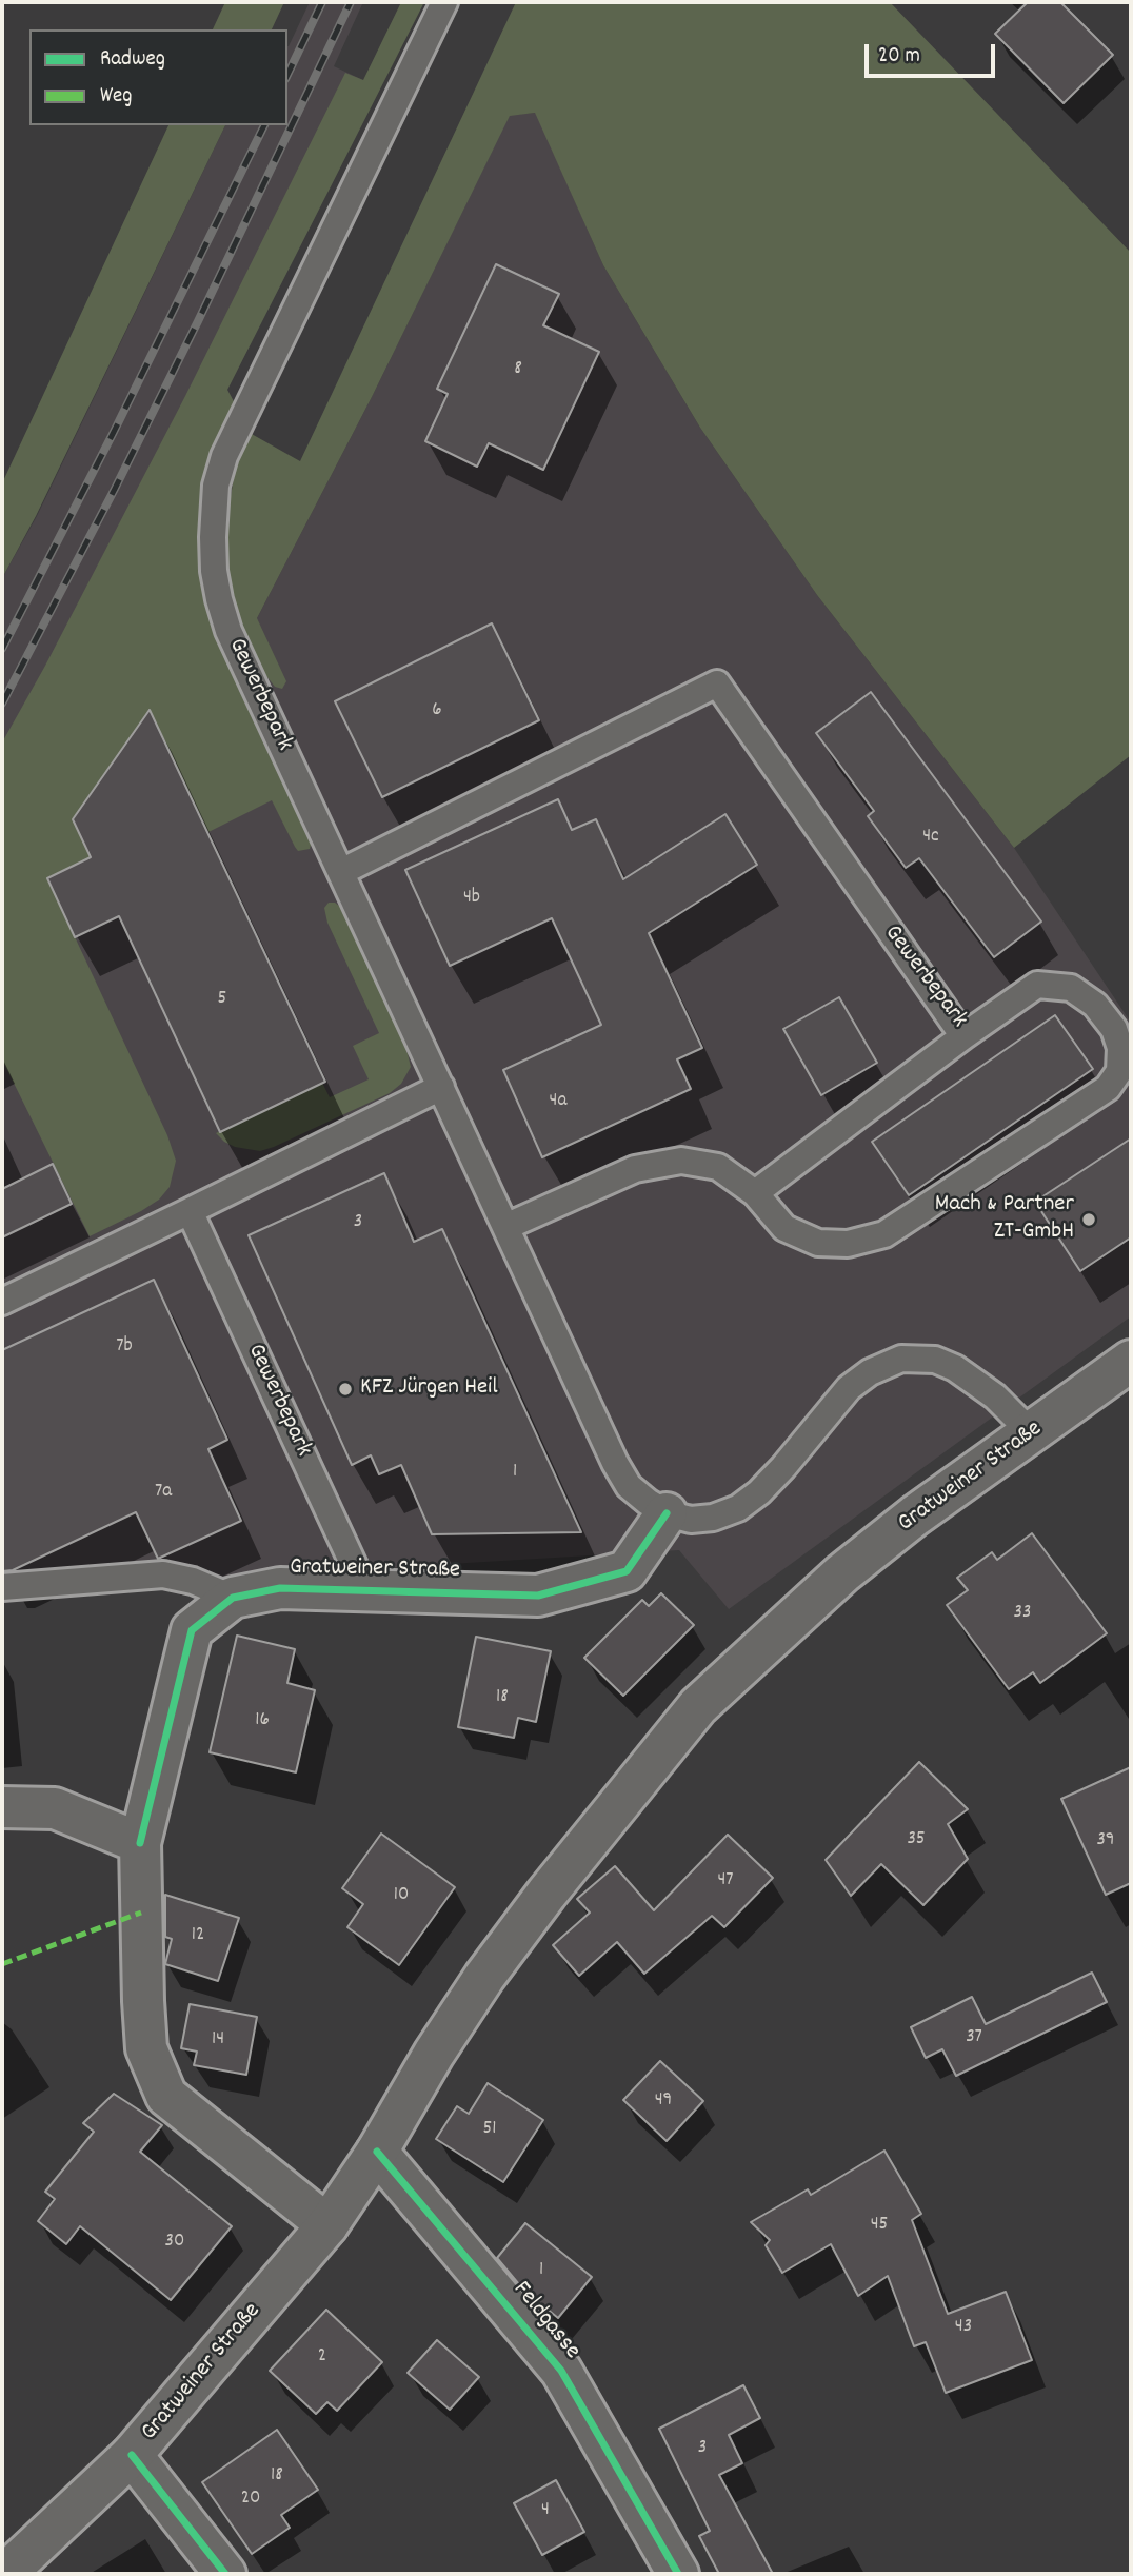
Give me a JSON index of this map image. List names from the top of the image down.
{
  "streets": {
    "street": ["Gratweiner Straße", "Feldgasse"],
    "lane": ["Gewerbepark"]
  },
  "crossings": [
    ["Gewerbepark", "Gratweiner Straße"],
    ["Gratweiner Straße", "Feldgasse"]
  ],
  "places": ["Mach & Partner ZT-GmbH", "KFZ Jürgen Heil"],
  "house_numbers": [
    "8",
    "6",
    "4c",
    "4b",
    "5",
    "4a",
    "3",
    "7b",
    "1",
    "7a",
    "33",
    "18",
    "16",
    "35",
    "39",
    "47",
    "10",
    "12",
    "37",
    "14",
    "49",
    "51",
    "45",
    "30",
    "1",
    "43",
    "2",
    "3",
    "18",
    "20",
    "4"
  ],
  "legend": ["Radweg", "Weg"],
  "scale_bar": "20 m"
}
